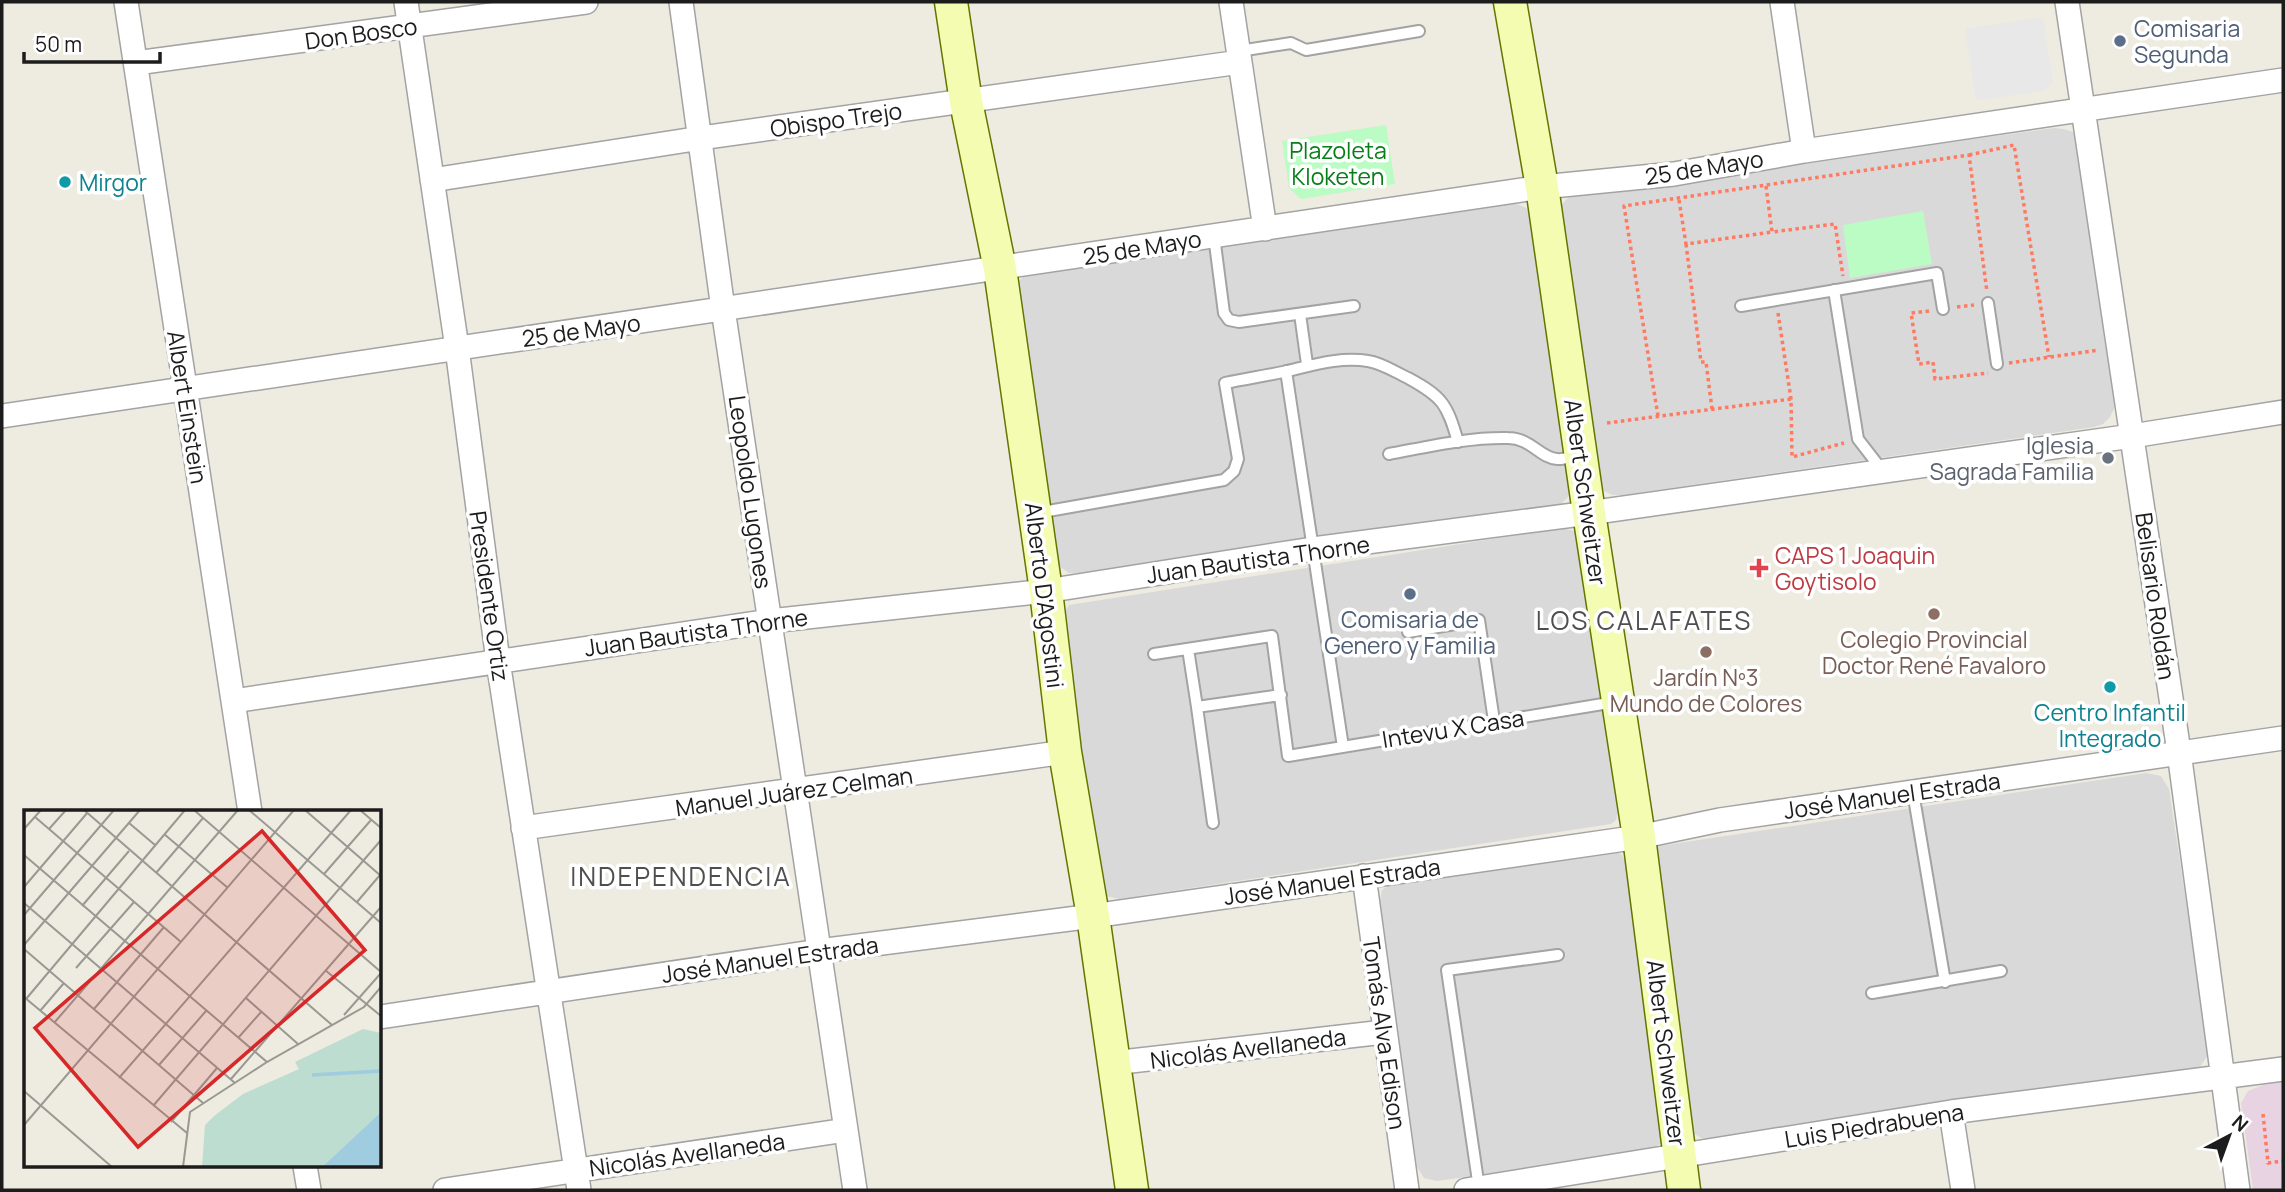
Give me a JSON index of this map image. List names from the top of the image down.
{
  "streets": {
    "main road": ["Albert Schweitzer", "Alberto D'Agostini"],
    "street": [
      "Don Bosco",
      "Obispo Trejo",
      "25 de Mayo",
      "Albert Einstein",
      "Leopoldo Lugones",
      "Juan Bautista Thorne",
      "Presidente Ortiz",
      "Belisario Roldán",
      "Manuel Juárez Celman",
      "José Manuel Estrada",
      "Tomás Alva Edison",
      "Nicolás Avellaneda",
      "Luis Piedrabuena"
    ],
    "lane": ["Intevu X Casa"]
  },
  "crossings": [
    ["Don Bosco", "Albert Einstein"],
    ["Don Bosco", "Presidente Ortiz"],
    ["Obispo Trejo", "Leopoldo Lugones"],
    ["Obispo Trejo", "Alberto D'Agostini"],
    ["Obispo Trejo", "Presidente Ortiz"],
    ["25 de Mayo", "Albert Einstein"],
    ["25 de Mayo", "Leopoldo Lugones"],
    ["25 de Mayo", "Albert Schweitzer"],
    ["25 de Mayo", "Alberto D'Agostini"],
    ["25 de Mayo", "Presidente Ortiz"],
    ["25 de Mayo", "Belisario Roldán"],
    ["Albert Einstein", "Juan Bautista Thorne"],
    ["Leopoldo Lugones", "Juan Bautista Thorne"],
    ["Leopoldo Lugones", "Manuel Juárez Celman"],
    ["Leopoldo Lugones", "José Manuel Estrada"],
    ["Leopoldo Lugones", "Nicolás Avellaneda"],
    ["Albert Schweitzer", "Juan Bautista Thorne"],
    ["Albert Schweitzer", "Intevu X Casa"],
    ["Albert Schweitzer", "José Manuel Estrada"],
    ["Albert Schweitzer", "Luis Piedrabuena"],
    ["Juan Bautista Thorne", "Alberto D'Agostini"],
    ["Juan Bautista Thorne", "Presidente Ortiz"],
    ["Juan Bautista Thorne", "Belisario Roldán"],
    ["Alberto D'Agostini", "Manuel Juárez Celman"],
    ["Alberto D'Agostini", "José Manuel Estrada"],
    ["Alberto D'Agostini", "Nicolás Avellaneda"],
    ["Presidente Ortiz", "Manuel Juárez Celman"],
    ["Presidente Ortiz", "José Manuel Estrada"],
    ["Presidente Ortiz", "Nicolás Avellaneda"],
    ["Belisario Roldán", "José Manuel Estrada"],
    ["Belisario Roldán", "Luis Piedrabuena"],
    ["José Manuel Estrada", "Tomás Alva Edison"],
    ["Tomás Alva Edison", "Nicolás Avellaneda"]
  ],
  "districts": ["LOS CALAFATES", "INDEPENDENCIA"],
  "parks": ["Plazoleta Kloketen"],
  "places": {
    "other": [
      "Comisaria Segunda",
      "Mirgor",
      "Iglesia Sagrada Familia",
      "Comisaria de Genero y Familia",
      "Colegio Provincial Doctor René Favaloro",
      "Jardín Nº3 Mundo de Colores",
      "Centro Infantil Integrado"
    ],
    "health": ["CAPS 1 Joaquin Goytisolo"]
  },
  "scale_bar": "50 m",
  "north": "top right"
}
